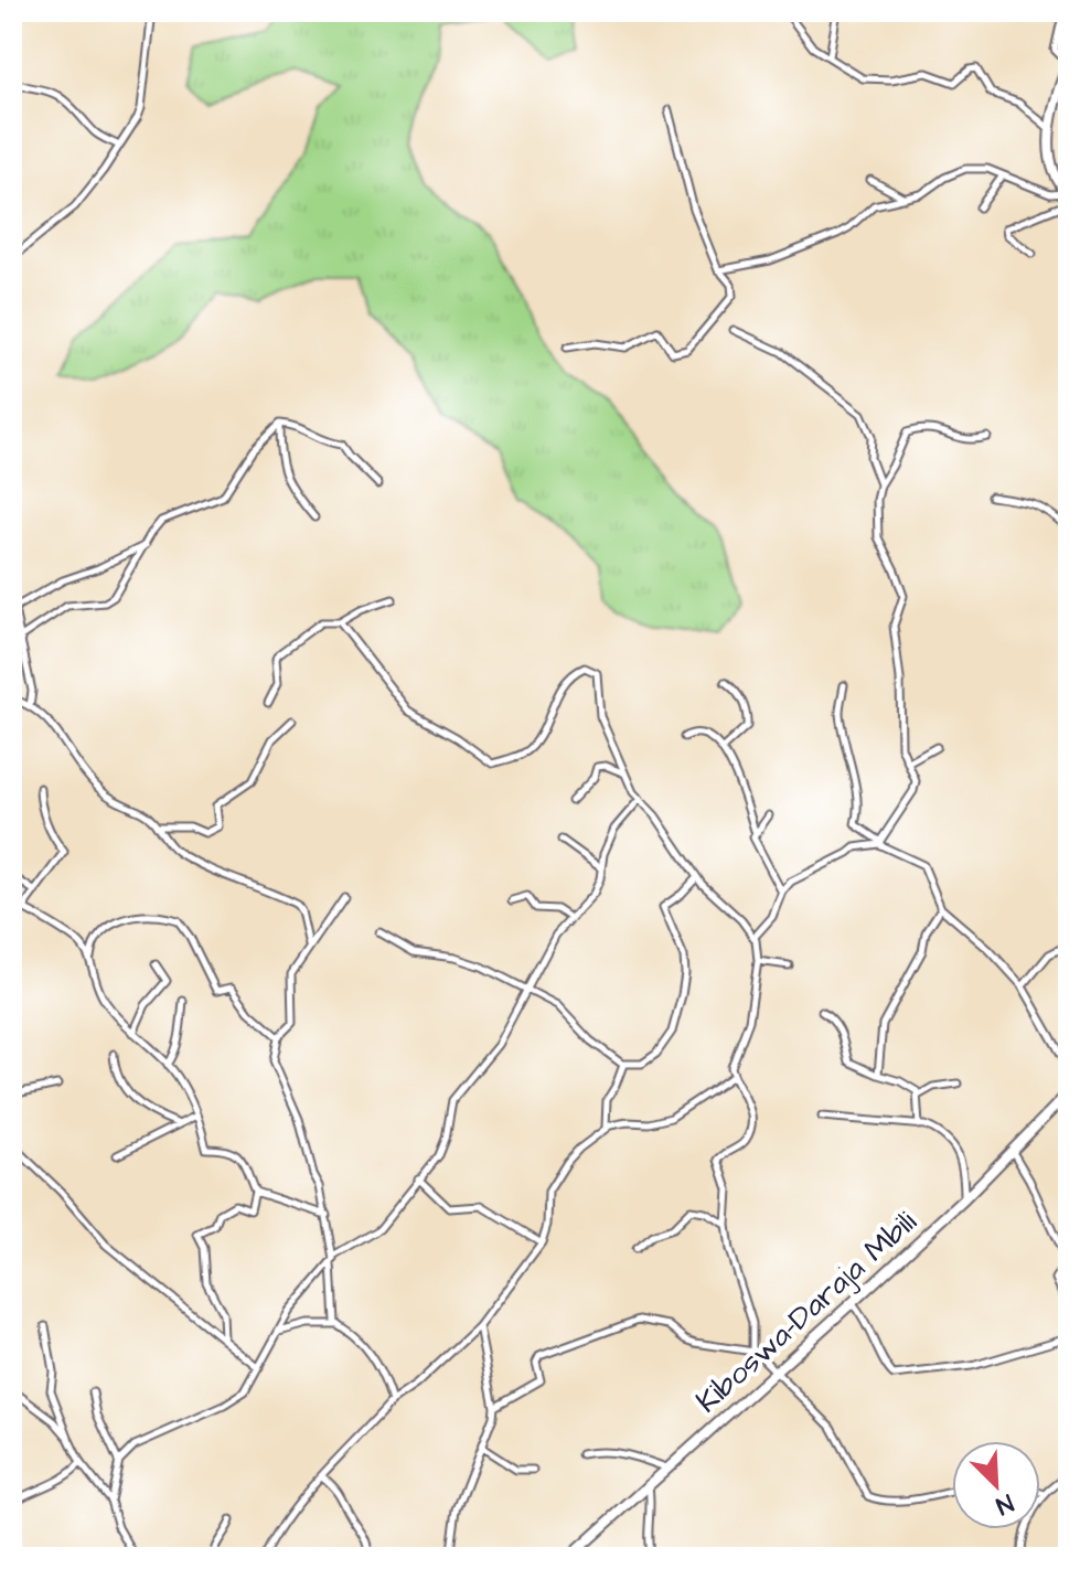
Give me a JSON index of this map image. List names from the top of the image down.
{
  "streets": {
    "main road": ["Kiboswa-Daraja Mbili"]
  },
  "north": "bottom right"
}
